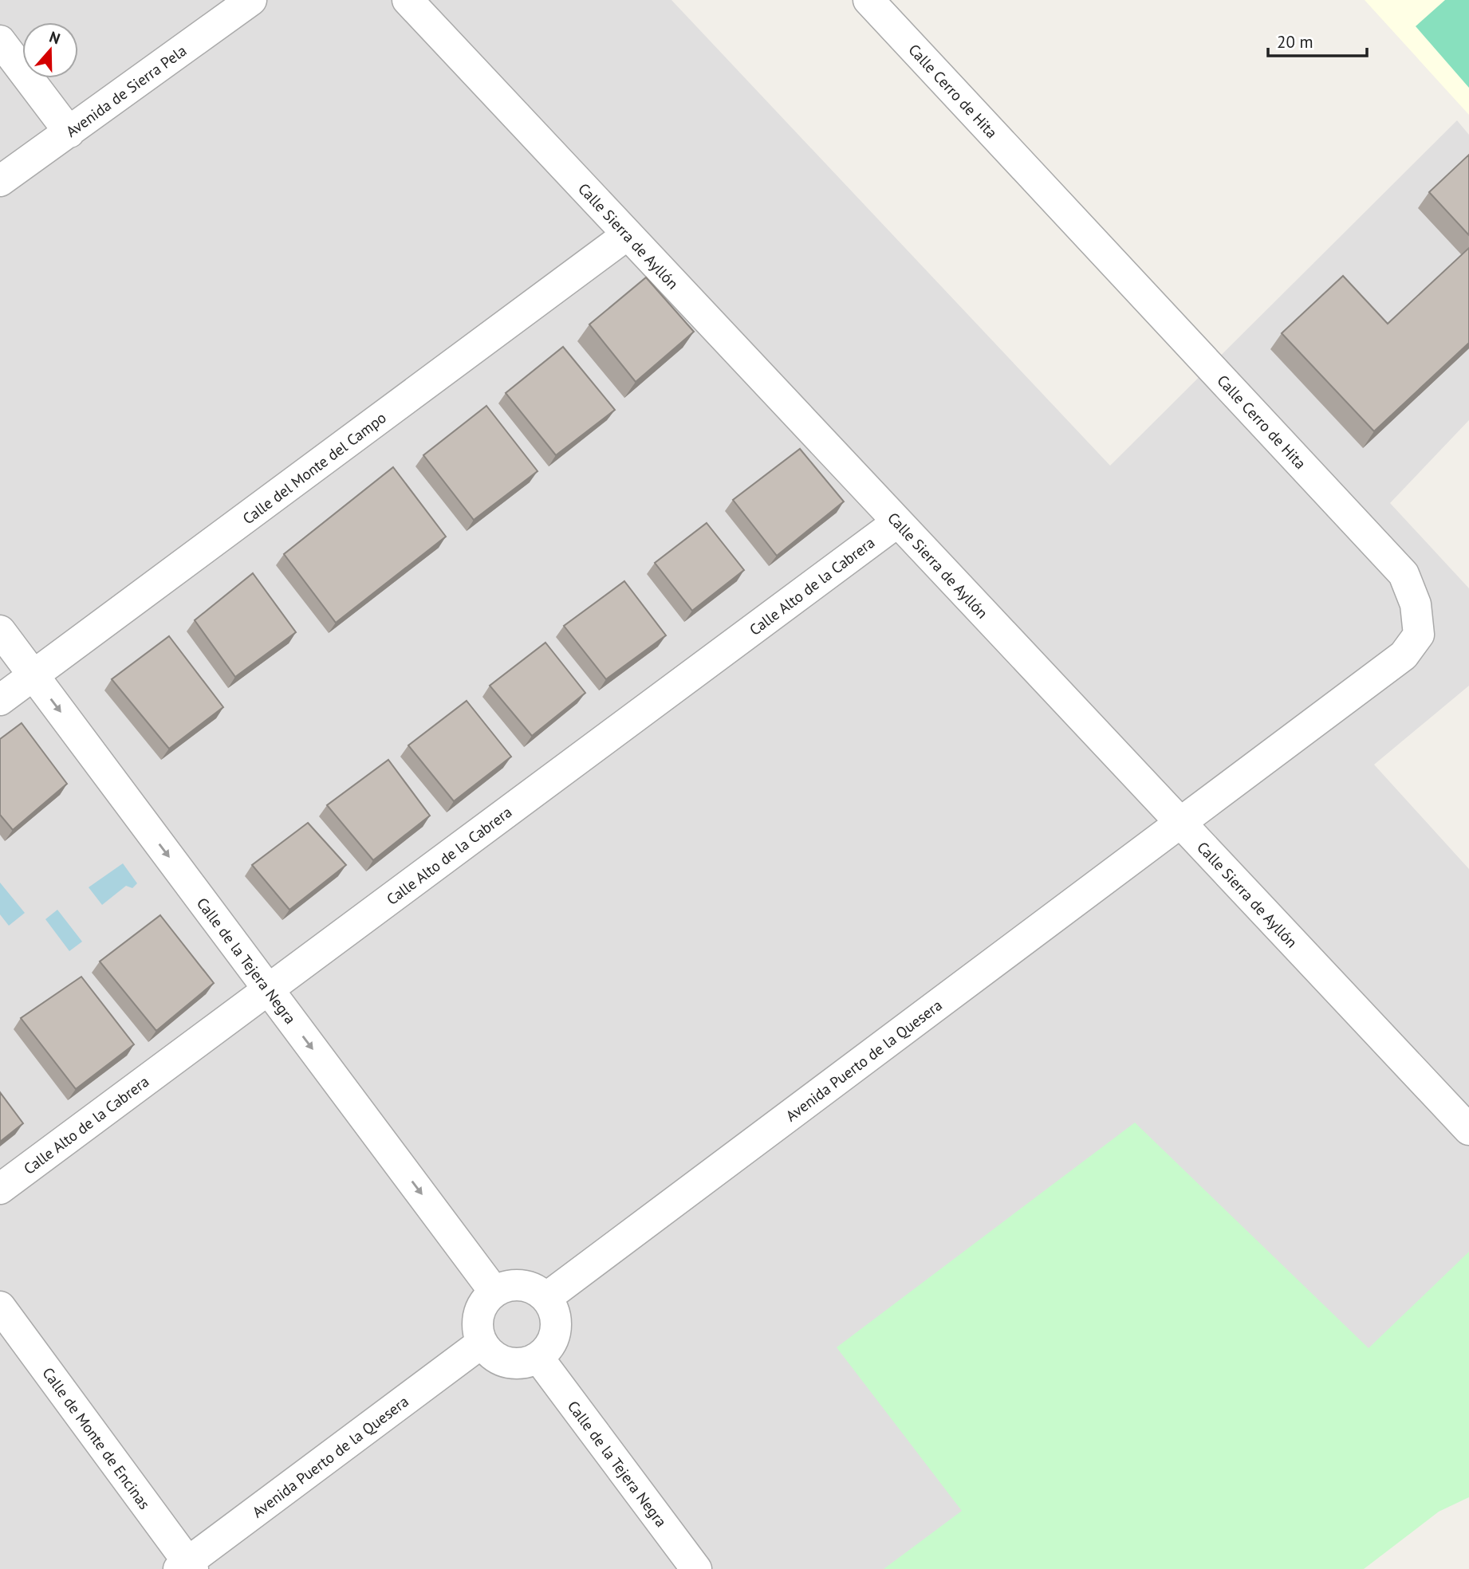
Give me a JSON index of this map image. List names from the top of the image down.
{
  "streets": {
    "street": [
      "Avenida de Sierra Pela",
      "Calle Cerro de Hita",
      "Calle Sierra de Ayllón",
      "Calle del Monte del Campo",
      "Calle Alto de la Cabrera",
      "Calle de la Tejera Negra",
      "Avenida Puerto de la Quesera",
      "Calle de Monte de Encinas"
    ]
  },
  "crossings": [
    ["Calle Cerro de Hita", "Calle Sierra de Ayllón"],
    ["Calle Cerro de Hita", "Avenida Puerto de la Quesera"],
    ["Calle Sierra de Ayllón", "Calle del Monte del Campo"],
    ["Calle Sierra de Ayllón", "Calle Alto de la Cabrera"],
    ["Calle Sierra de Ayllón", "Avenida Puerto de la Quesera"],
    ["Calle del Monte del Campo", "Calle de la Tejera Negra"],
    ["Calle Alto de la Cabrera", "Calle de la Tejera Negra"],
    ["Calle de la Tejera Negra", "Avenida Puerto de la Quesera"],
    ["Avenida Puerto de la Quesera", "Calle de Monte de Encinas"]
  ],
  "one_way": ["Calle de la Tejera Negra"],
  "scale_bar": "20 m",
  "north": "top"
}
